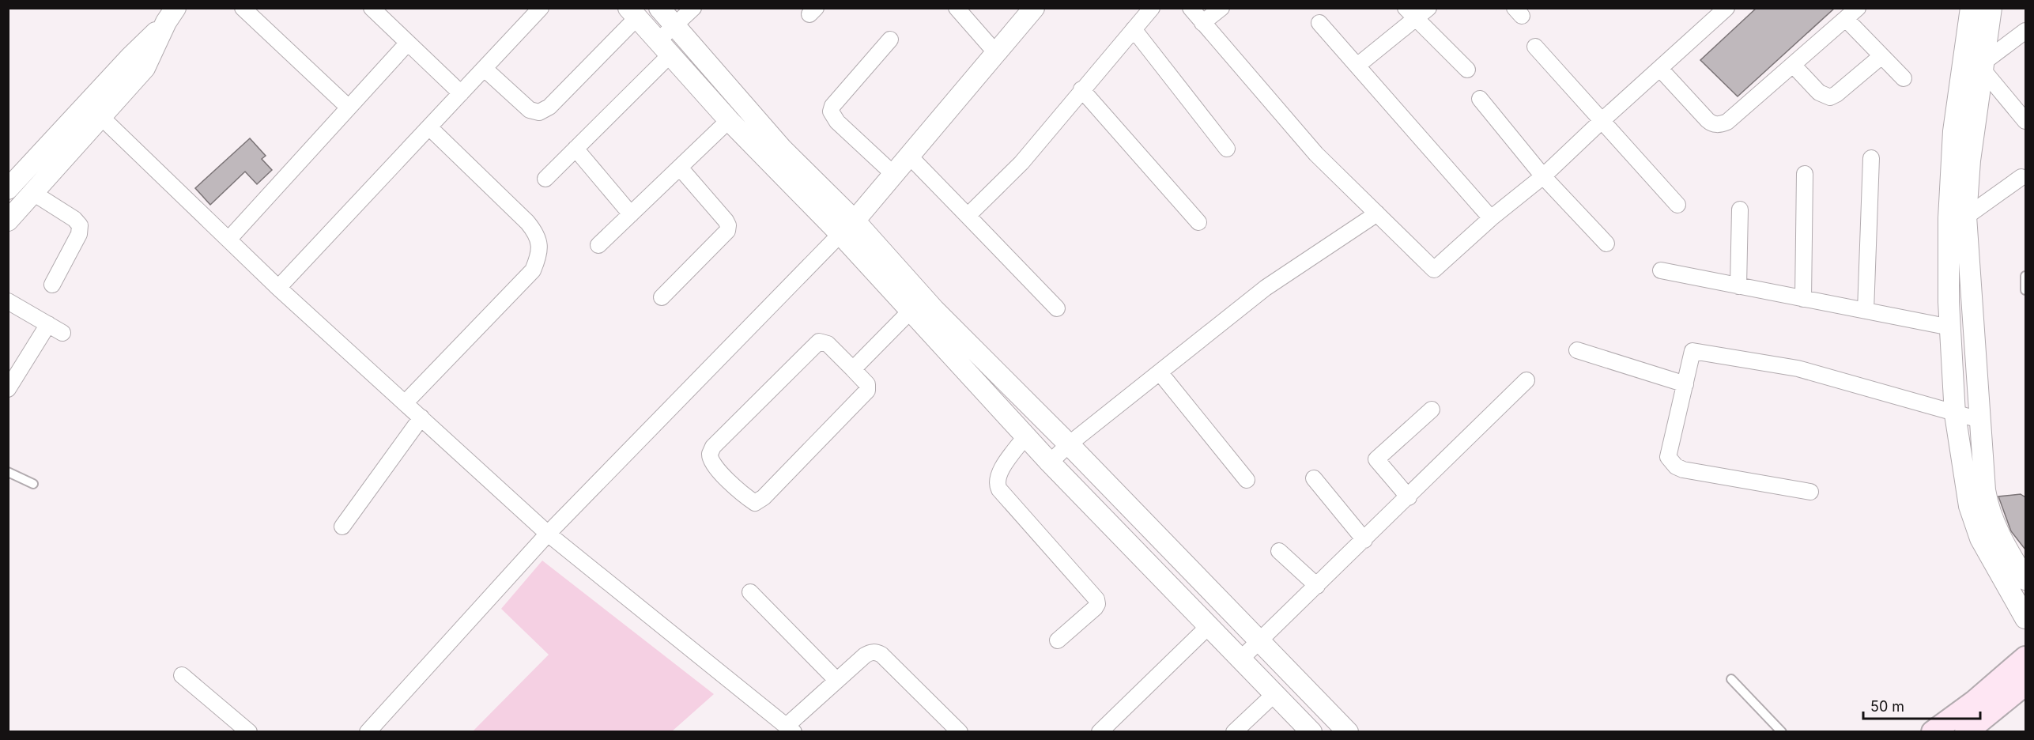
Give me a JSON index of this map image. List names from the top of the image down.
{
  "scale_bar": "50 m"
}
